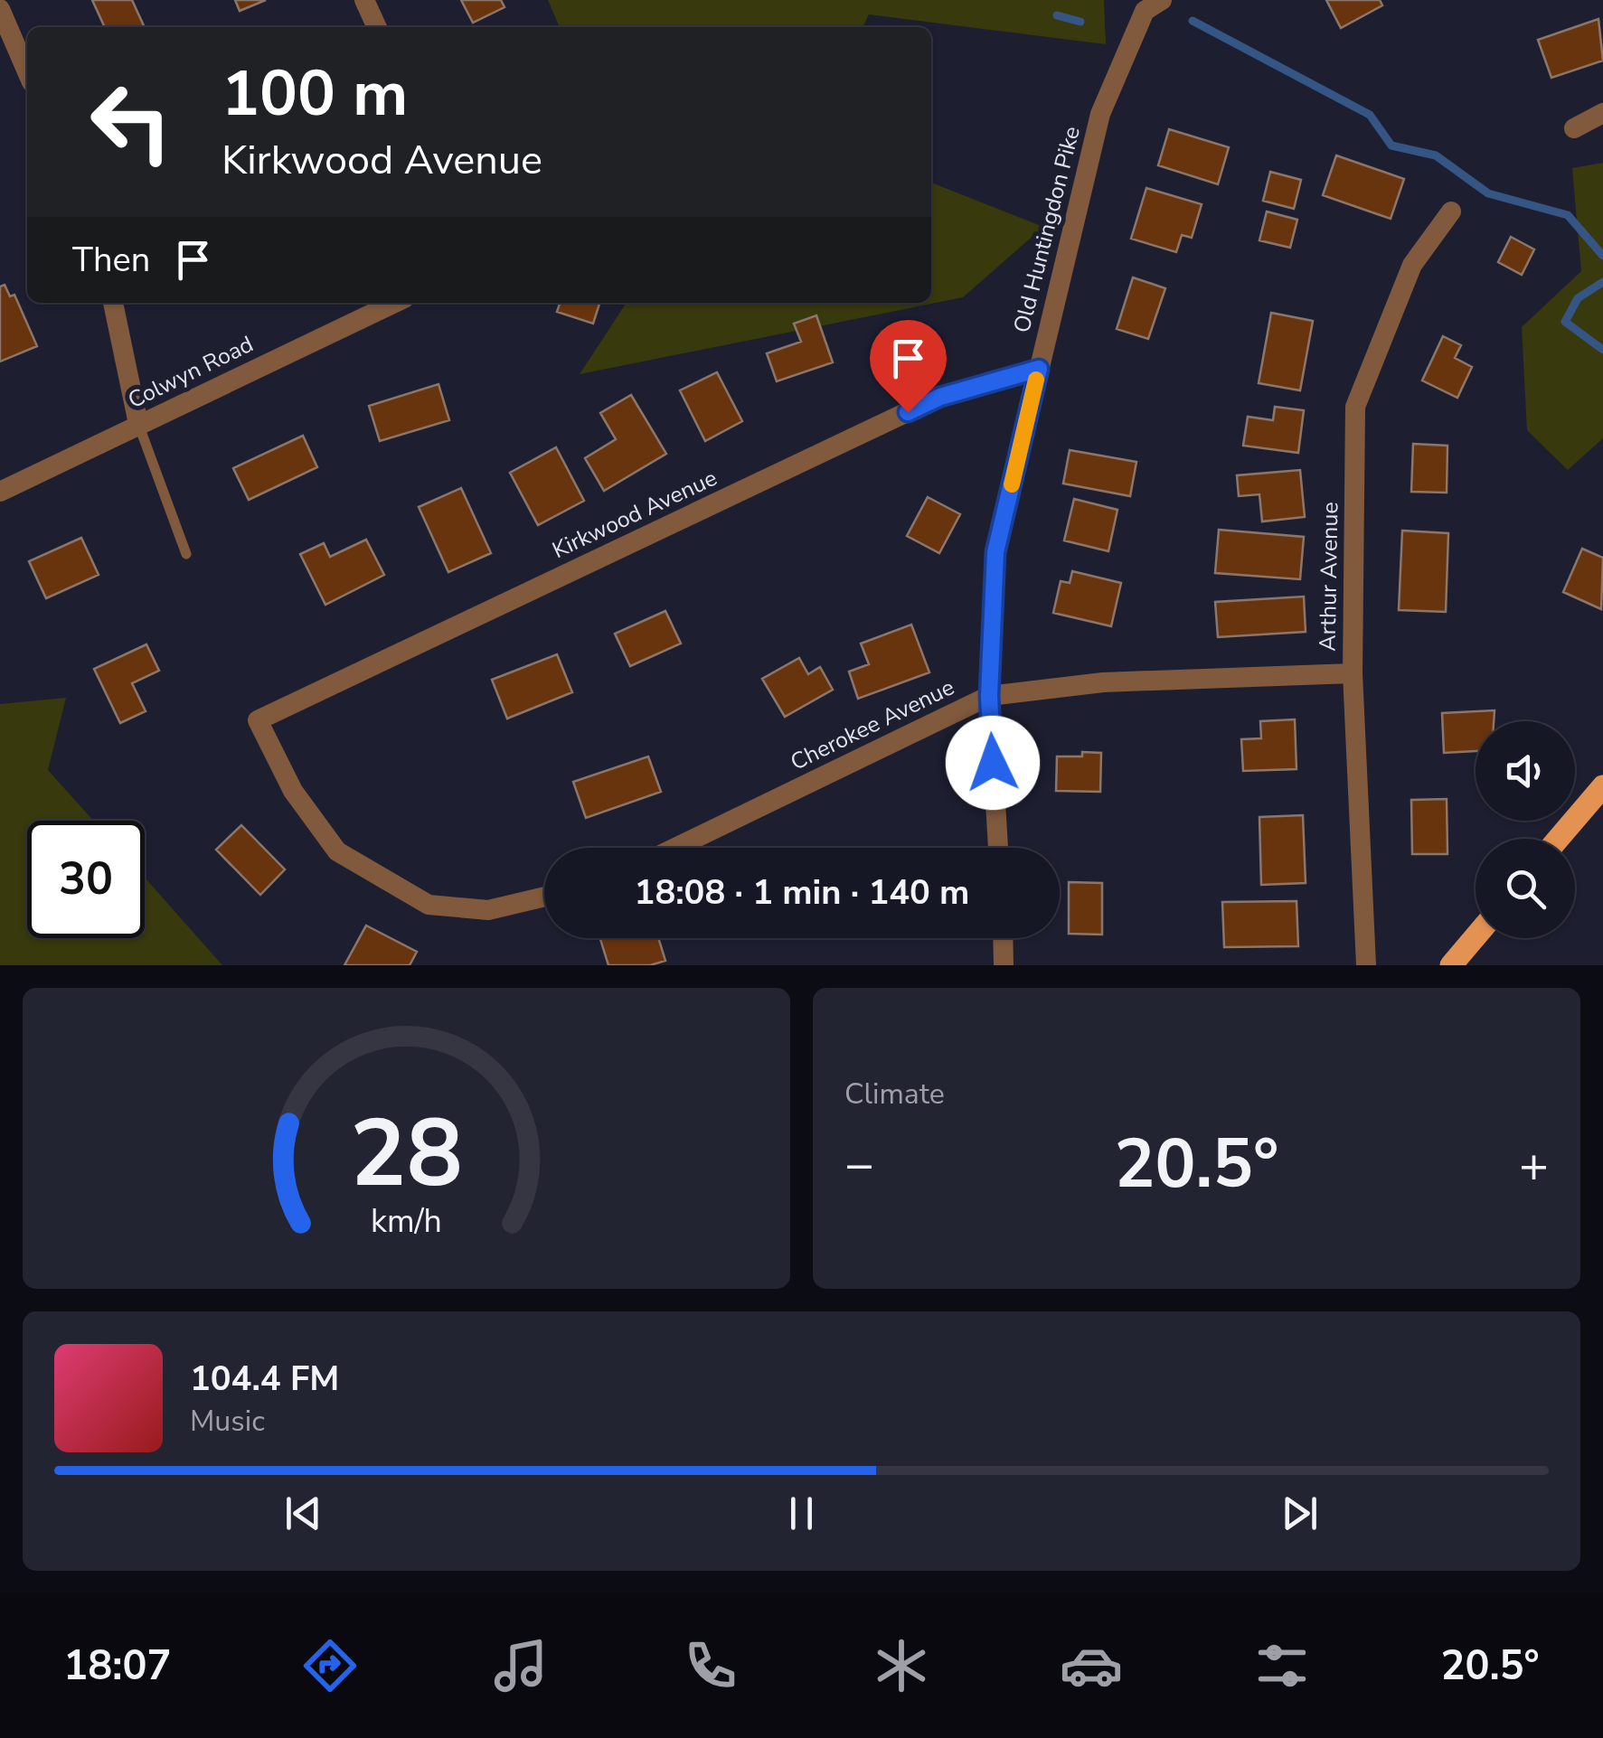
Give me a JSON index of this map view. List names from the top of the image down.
{
  "streets": {
    "street": [
      "Old Huntingdon Pike",
      "Colwyn Road",
      "Kirkwood Avenue",
      "Arthur Avenue",
      "Cherokee Avenue"
    ]
  },
  "crossings": [
    ["Old Huntingdon Pike", "Kirkwood Avenue"],
    ["Old Huntingdon Pike", "Cherokee Avenue"],
    ["Arthur Avenue", "Cherokee Avenue"]
  ],
  "page": {
    "turn": ["100 m", "Kirkwood Avenue"],
    "then": "Then",
    "limit": "30",
    "trip": "18:08 · 1 min · 140 m",
    "tile": "Climate",
    "heat": ["−", "20.5°", "+"],
    "song": ["104.4 FM", "Music"],
    "tabs": ["18:07", "20.5°"],
    "gauge": ["28", "km/h"]
  }
}
